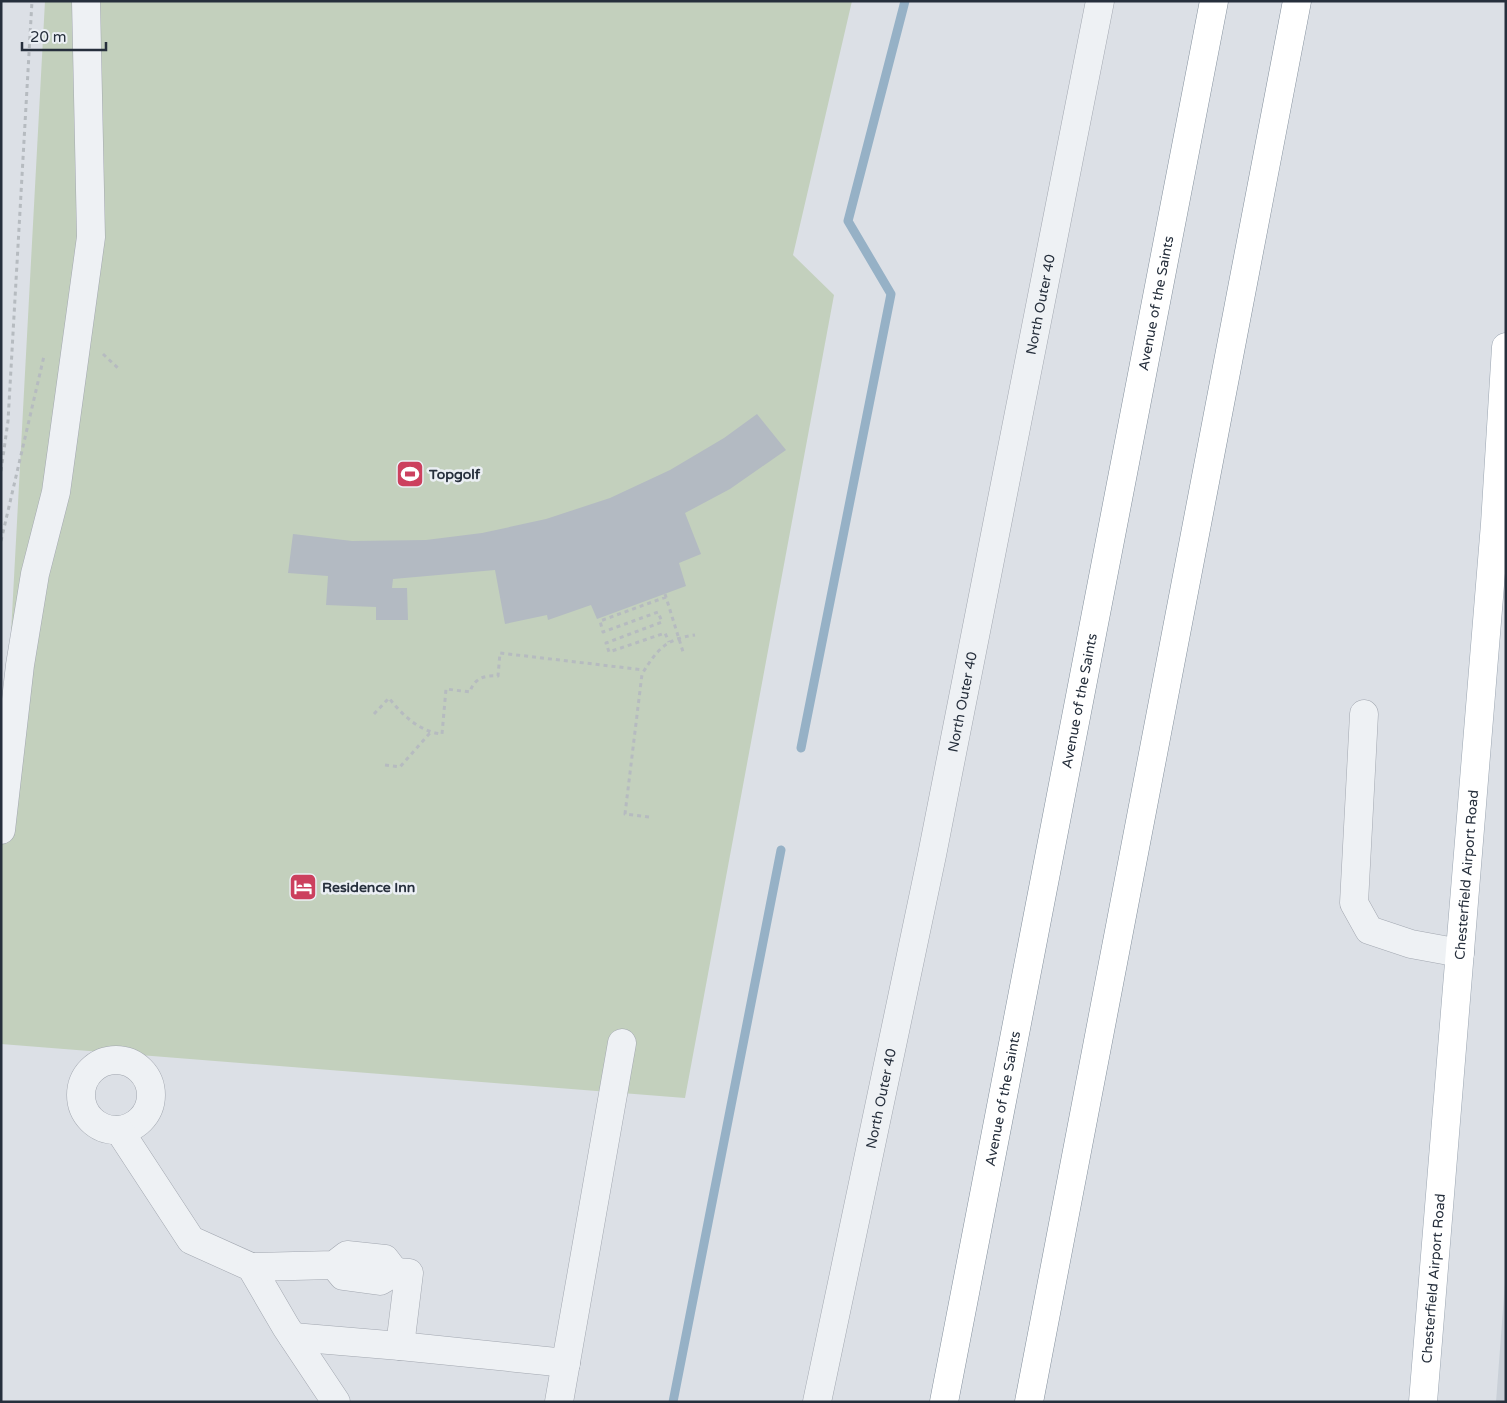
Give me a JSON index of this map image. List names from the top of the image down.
{
  "streets": {
    "main road": ["Avenue of the Saints", "Chesterfield Airport Road"],
    "street": ["North Outer 40"]
  },
  "places": {
    "sports": ["Topgolf"],
    "hotel": ["Residence Inn"]
  },
  "scale_bar": "20 m"
}
